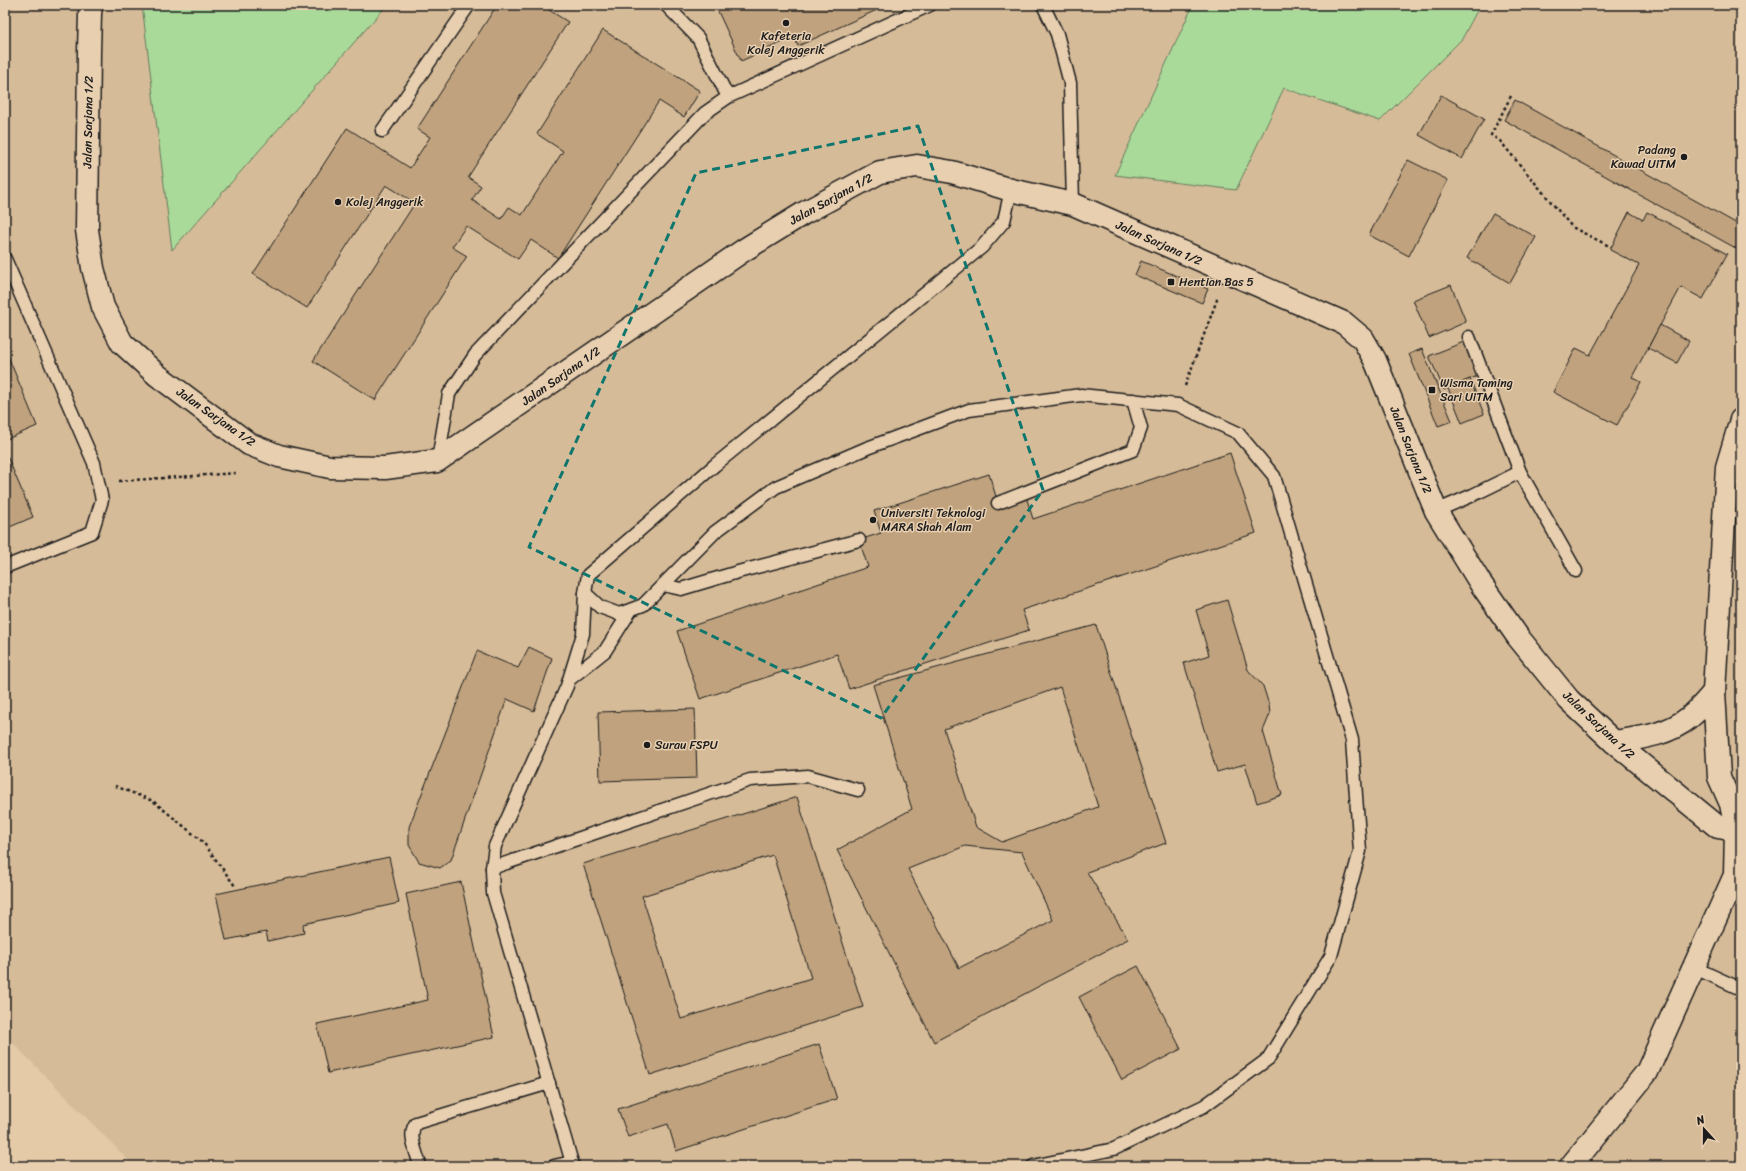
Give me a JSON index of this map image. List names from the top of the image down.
{
  "streets": {
    "street": ["Jalan Sarjana 1/2"]
  },
  "places": {
    "other": [
      "Kafeteria Kolej Anggerik",
      "Padang Kawad UiTM",
      "Kolej Anggerik",
      "Universiti Teknologi MARA Shah Alam",
      "Surau FSPU"
    ],
    "transit": ["Hentian Bas 5", "Wisma Taming Sari UiTM"]
  },
  "north": "top"
}
